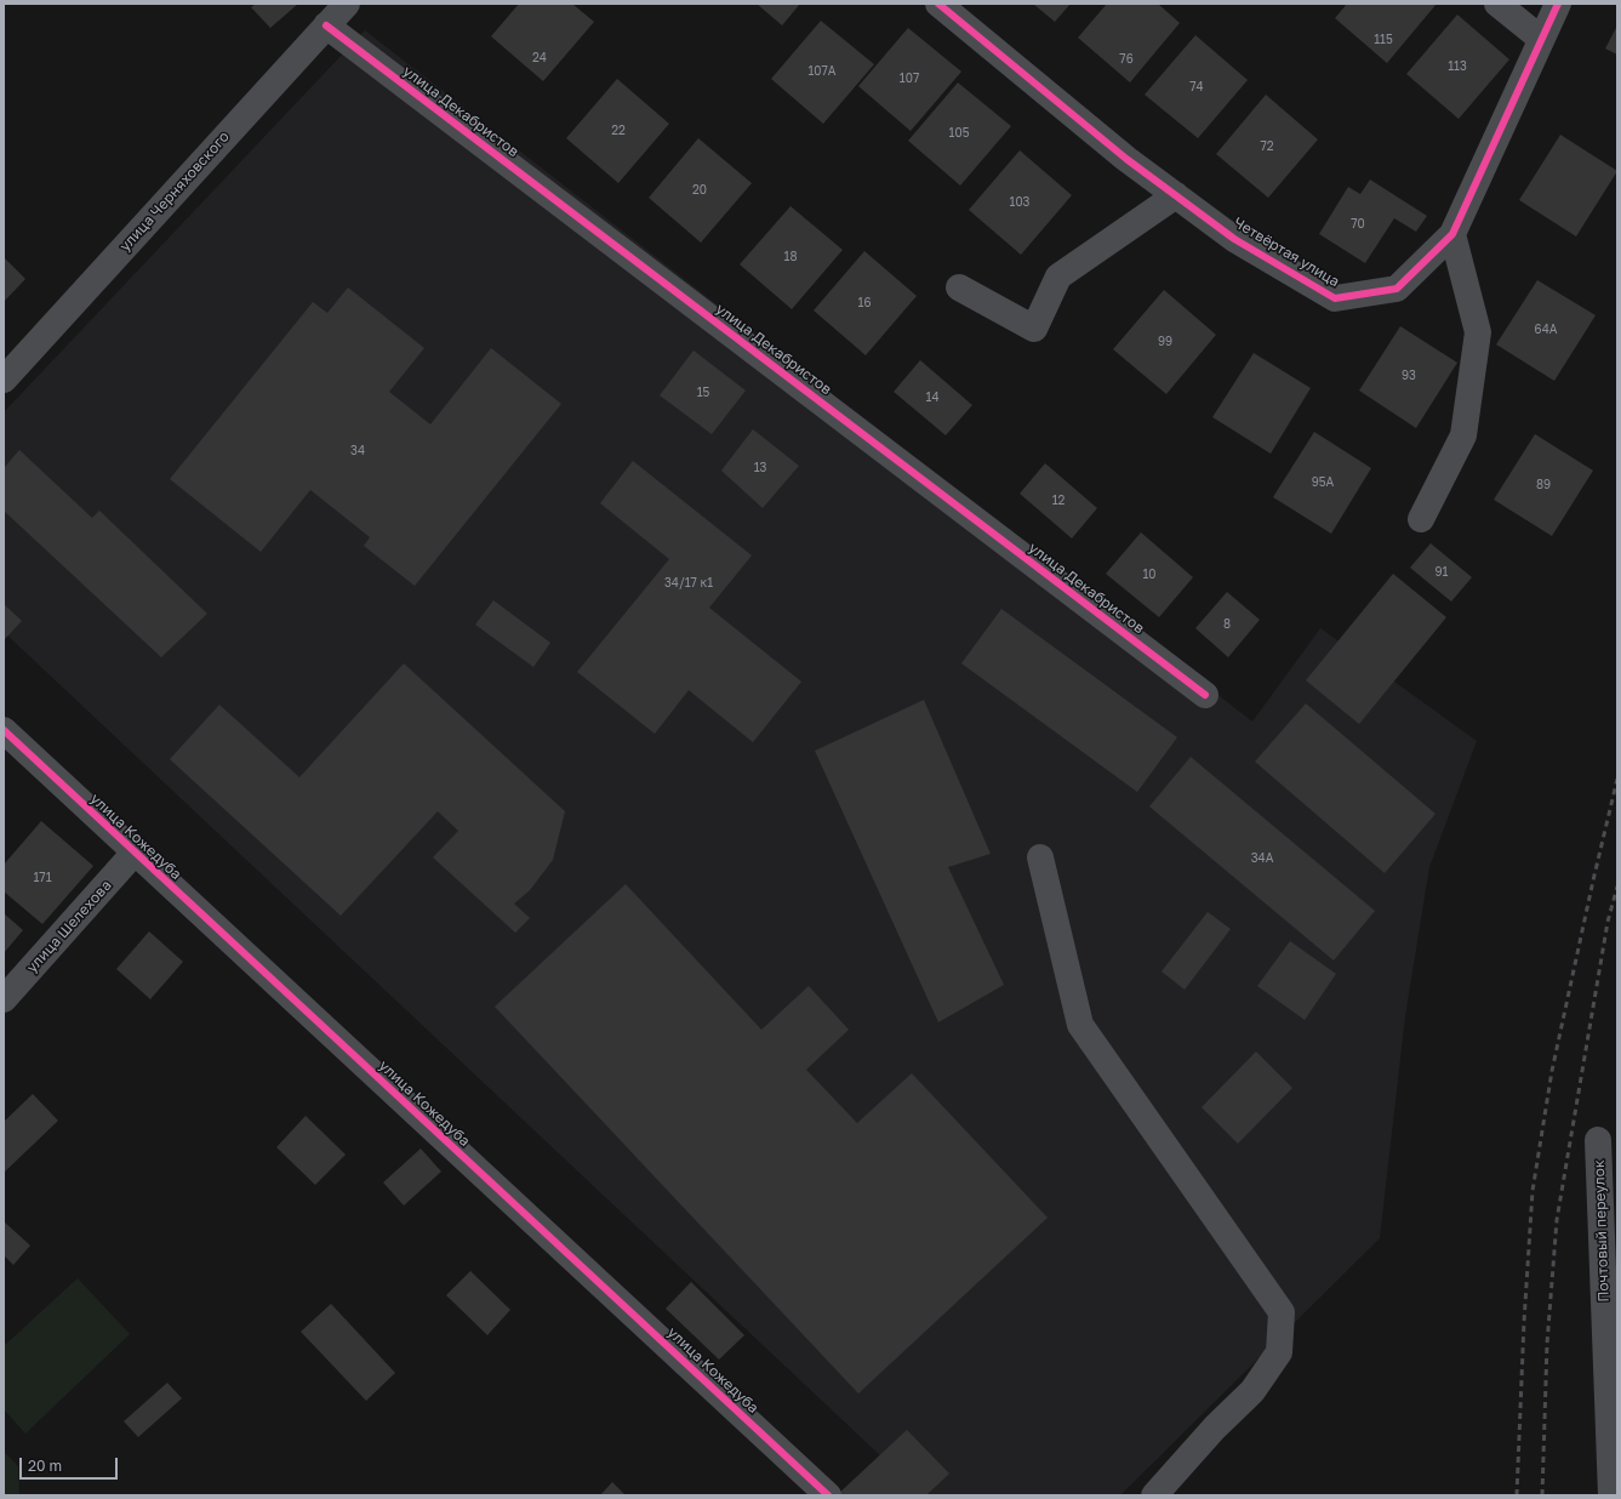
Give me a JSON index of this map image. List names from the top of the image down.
{
  "streets": {
    "street": [
      "улица Декабристов",
      "улица Черняховского",
      "Четвёртая улица",
      "улица Кожедуба",
      "улица Шелехова",
      "Почтовый переулок"
    ]
  },
  "crossings": [
    ["улица Декабристов", "улица Черняховского"],
    ["улица Кожедуба", "улица Шелехова"]
  ],
  "house_numbers": [
    "115",
    "24",
    "76",
    "113",
    "107А",
    "107",
    "74",
    "22",
    "105",
    "72",
    "20",
    "103",
    "70",
    "18",
    "16",
    "64А",
    "99",
    "93",
    "15",
    "14",
    "34",
    "13",
    "95А",
    "89",
    "12",
    "91",
    "10",
    "34/17 к1",
    "8",
    "34А",
    "171"
  ],
  "scale_bar": "20 m"
}
